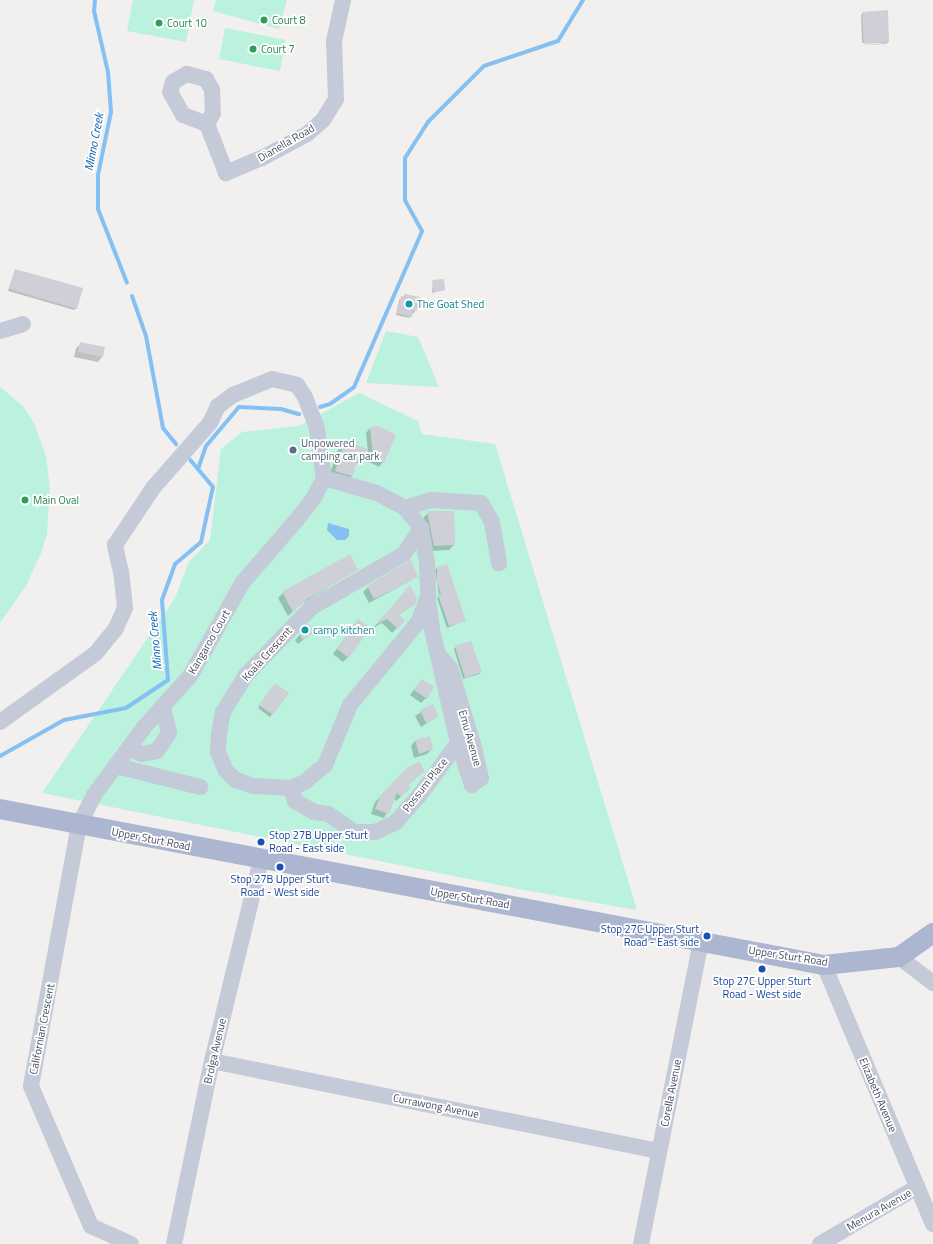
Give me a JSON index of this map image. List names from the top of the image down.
{
  "streets": {
    "main road": ["Upper Sturt Road"],
    "street": [
      "Dianella Road",
      "Kangaroo Court",
      "Koala Crescent",
      "Emu Avenue",
      "Possum Place",
      "Californian Crescent",
      "Brolga Avenue",
      "Corella Avenue",
      "Elizabeth Avenue",
      "Currawong Avenue",
      "Menura Avenue"
    ]
  },
  "crossings": [
    ["Kangaroo Court", "Californian Crescent"],
    ["Koala Crescent", "Emu Avenue"],
    ["Koala Crescent", "Possum Place"],
    ["Emu Avenue", "Possum Place"],
    ["Upper Sturt Road", "Californian Crescent"],
    ["Upper Sturt Road", "Brolga Avenue"],
    ["Upper Sturt Road", "Corella Avenue"],
    ["Upper Sturt Road", "Elizabeth Avenue"],
    ["Brolga Avenue", "Currawong Avenue"],
    ["Corella Avenue", "Currawong Avenue"],
    ["Elizabeth Avenue", "Menura Avenue"]
  ],
  "water": ["Minno Creek"],
  "places": [
    "Court 8",
    "Court 10",
    "Court 7",
    "The Goat Shed",
    "Unpowered camping car park",
    "Main Oval",
    "camp kitchen",
    "Stop 27B Upper Sturt Road - East side",
    "Stop 27B Upper Sturt Road - West side",
    "Stop 27C Upper Sturt Road - East side",
    "Stop 27C Upper Sturt Road - West side"
  ]
}
